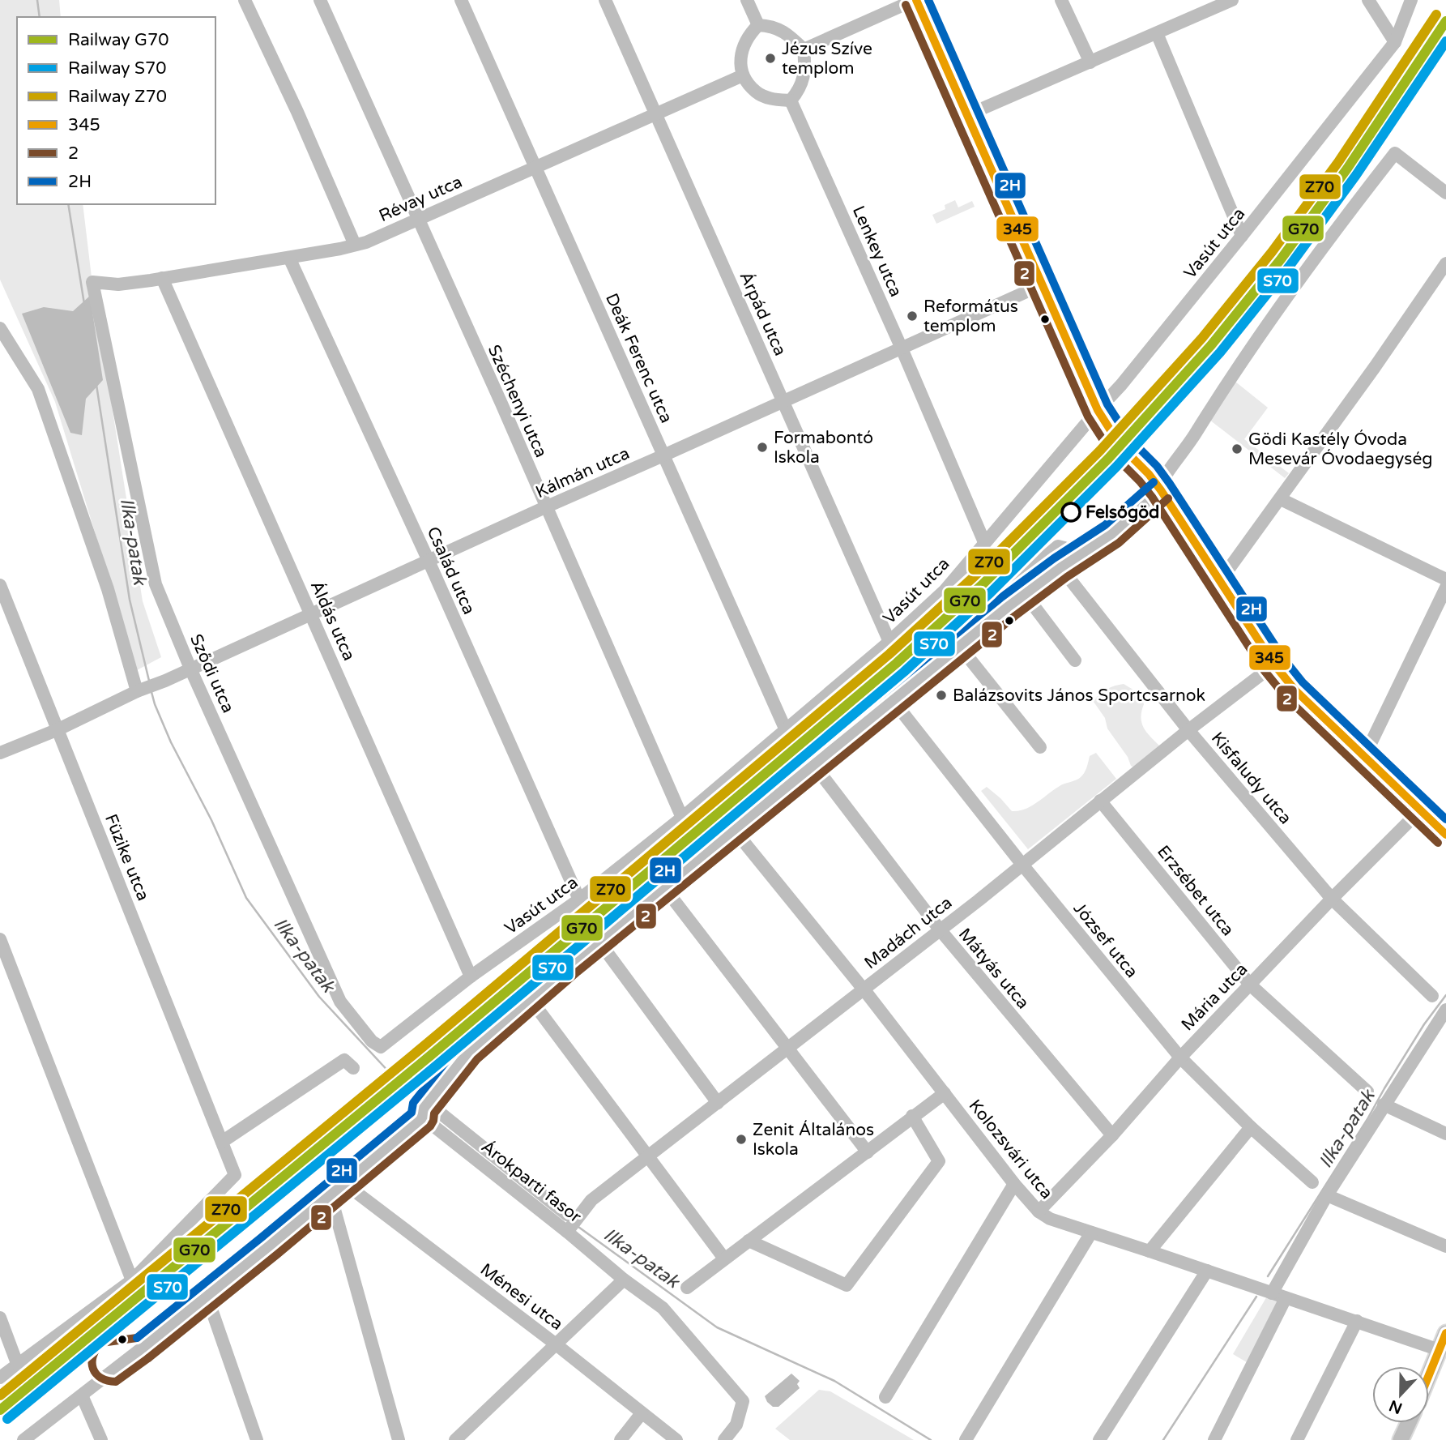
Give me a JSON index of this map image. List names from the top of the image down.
{
  "streets": {
    "street": [
      "Révay utca",
      "Vasút utca",
      "Lenkey utca",
      "Árpád utca",
      "Deák Ferenc utca",
      "Széchenyi utca",
      "Kálmán utca",
      "Család utca",
      "Áldás utca",
      "Sződi utca",
      "Kisfaludy utca",
      "Füzike utca",
      "Erzsébet utca",
      "Madách utca",
      "József utca",
      "Mátyás utca",
      "Mária utca",
      "Kolozsvári utca",
      "Árokparti fasor",
      "Ménesi utca"
    ]
  },
  "crossings": [
    ["Révay utca", "Lenkey utca"],
    ["Révay utca", "Árpád utca"],
    ["Révay utca", "Deák Ferenc utca"],
    ["Révay utca", "Széchenyi utca"],
    ["Révay utca", "Család utca"],
    ["Révay utca", "Áldás utca"],
    ["Révay utca", "Sződi utca"],
    ["Vasút utca", "Lenkey utca"],
    ["Vasút utca", "Árpád utca"],
    ["Vasút utca", "Deák Ferenc utca"],
    ["Vasút utca", "Széchenyi utca"],
    ["Vasút utca", "Család utca"],
    ["Vasút utca", "Áldás utca"],
    ["Vasút utca", "Sződi utca"],
    ["Lenkey utca", "Kálmán utca"],
    ["Árpád utca", "Kálmán utca"],
    ["Deák Ferenc utca", "Kálmán utca"],
    ["Széchenyi utca", "Kálmán utca"],
    ["Kálmán utca", "Család utca"],
    ["Kálmán utca", "Áldás utca"],
    ["Kálmán utca", "Sződi utca"],
    ["Kálmán utca", "Füzike utca"],
    ["Kisfaludy utca", "Madách utca"],
    ["Kisfaludy utca", "Mária utca"],
    ["Erzsébet utca", "Madách utca"],
    ["Erzsébet utca", "Mária utca"],
    ["Madách utca", "József utca"],
    ["Madách utca", "Mátyás utca"],
    ["Madách utca", "Kolozsvári utca"],
    ["Madách utca", "Árokparti fasor"],
    ["József utca", "Mária utca"],
    ["Mátyás utca", "Mária utca"],
    ["Mária utca", "Kolozsvári utca"]
  ],
  "water": ["Ilka-patak"],
  "places": [
    "Jézus Szíve templom",
    "Református templom",
    "Formabontó Iskola",
    "Gödi Kastély Óvoda Mesevár Óvodaegység",
    "Felsőgöd",
    "Balázsovits János Sportcsarnok",
    "Zenit Általános Iskola"
  ],
  "lines": [
    "transit line 345",
    "transit line 2H",
    "transit line 2",
    "rail line Z70",
    "rail line G70",
    "rail line S70"
  ],
  "legend": [
    "Railway G70",
    "Railway S70",
    "Railway Z70",
    "345",
    "2",
    "2H"
  ],
  "north": "bottom"
}
